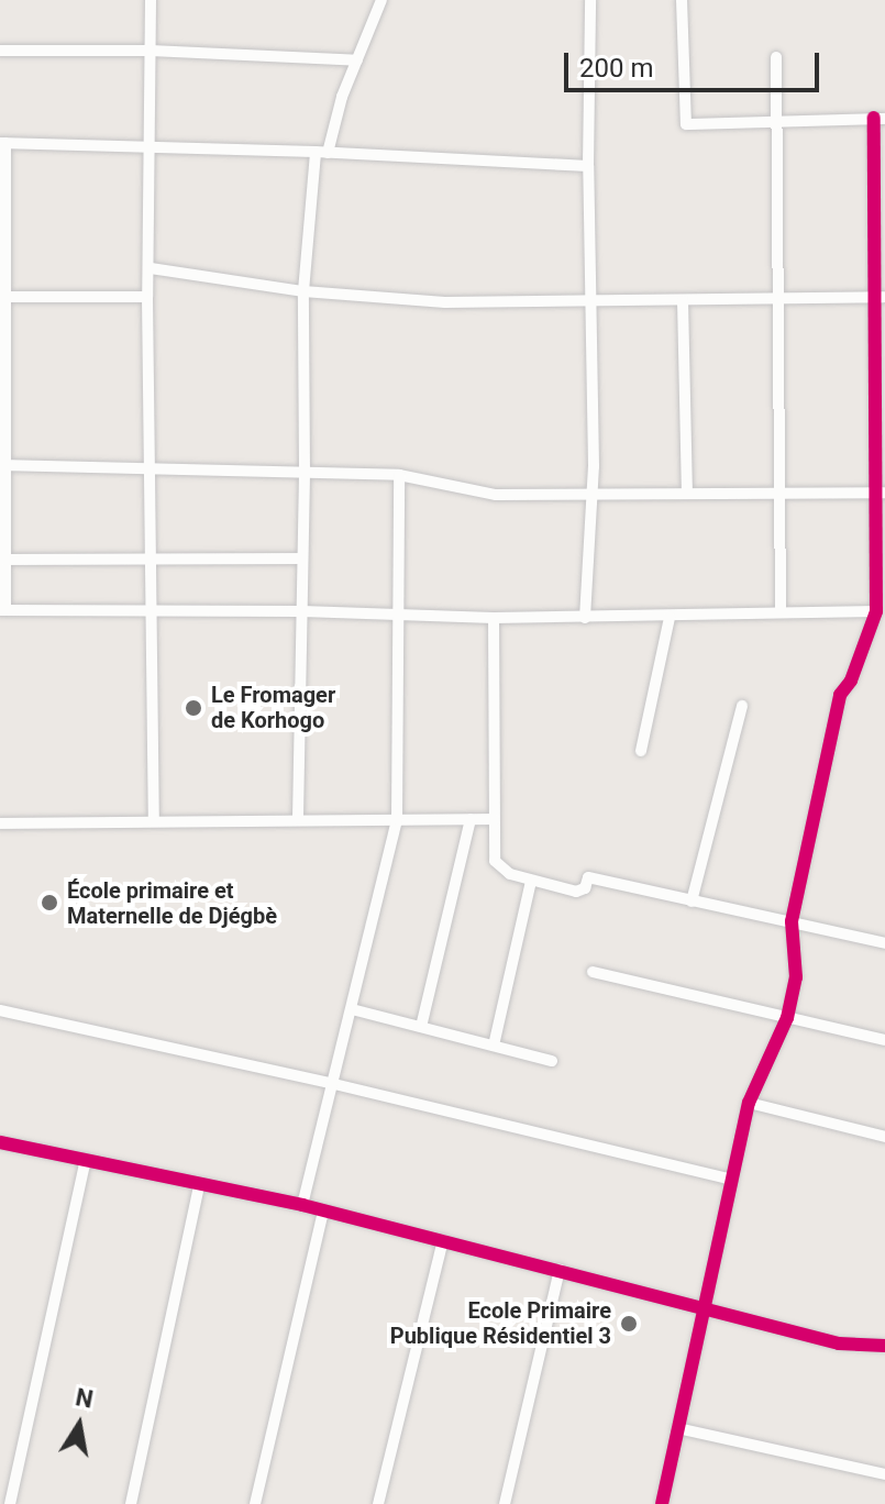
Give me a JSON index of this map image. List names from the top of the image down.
{
  "places": ["Le Fromager de Korhogo", "École primaire et Maternelle de Djégbè", "Ecole Primaire Publique Résidentiel 3"],
  "scale_bar": "200 m",
  "north": "top"
}
